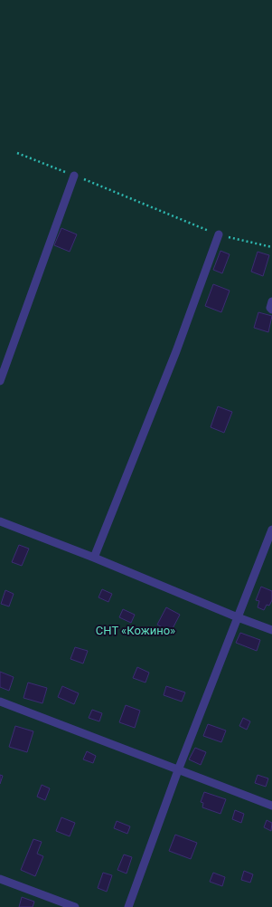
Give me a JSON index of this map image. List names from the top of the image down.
{
  "parks": ["СНТ «Кожино»"]
}
